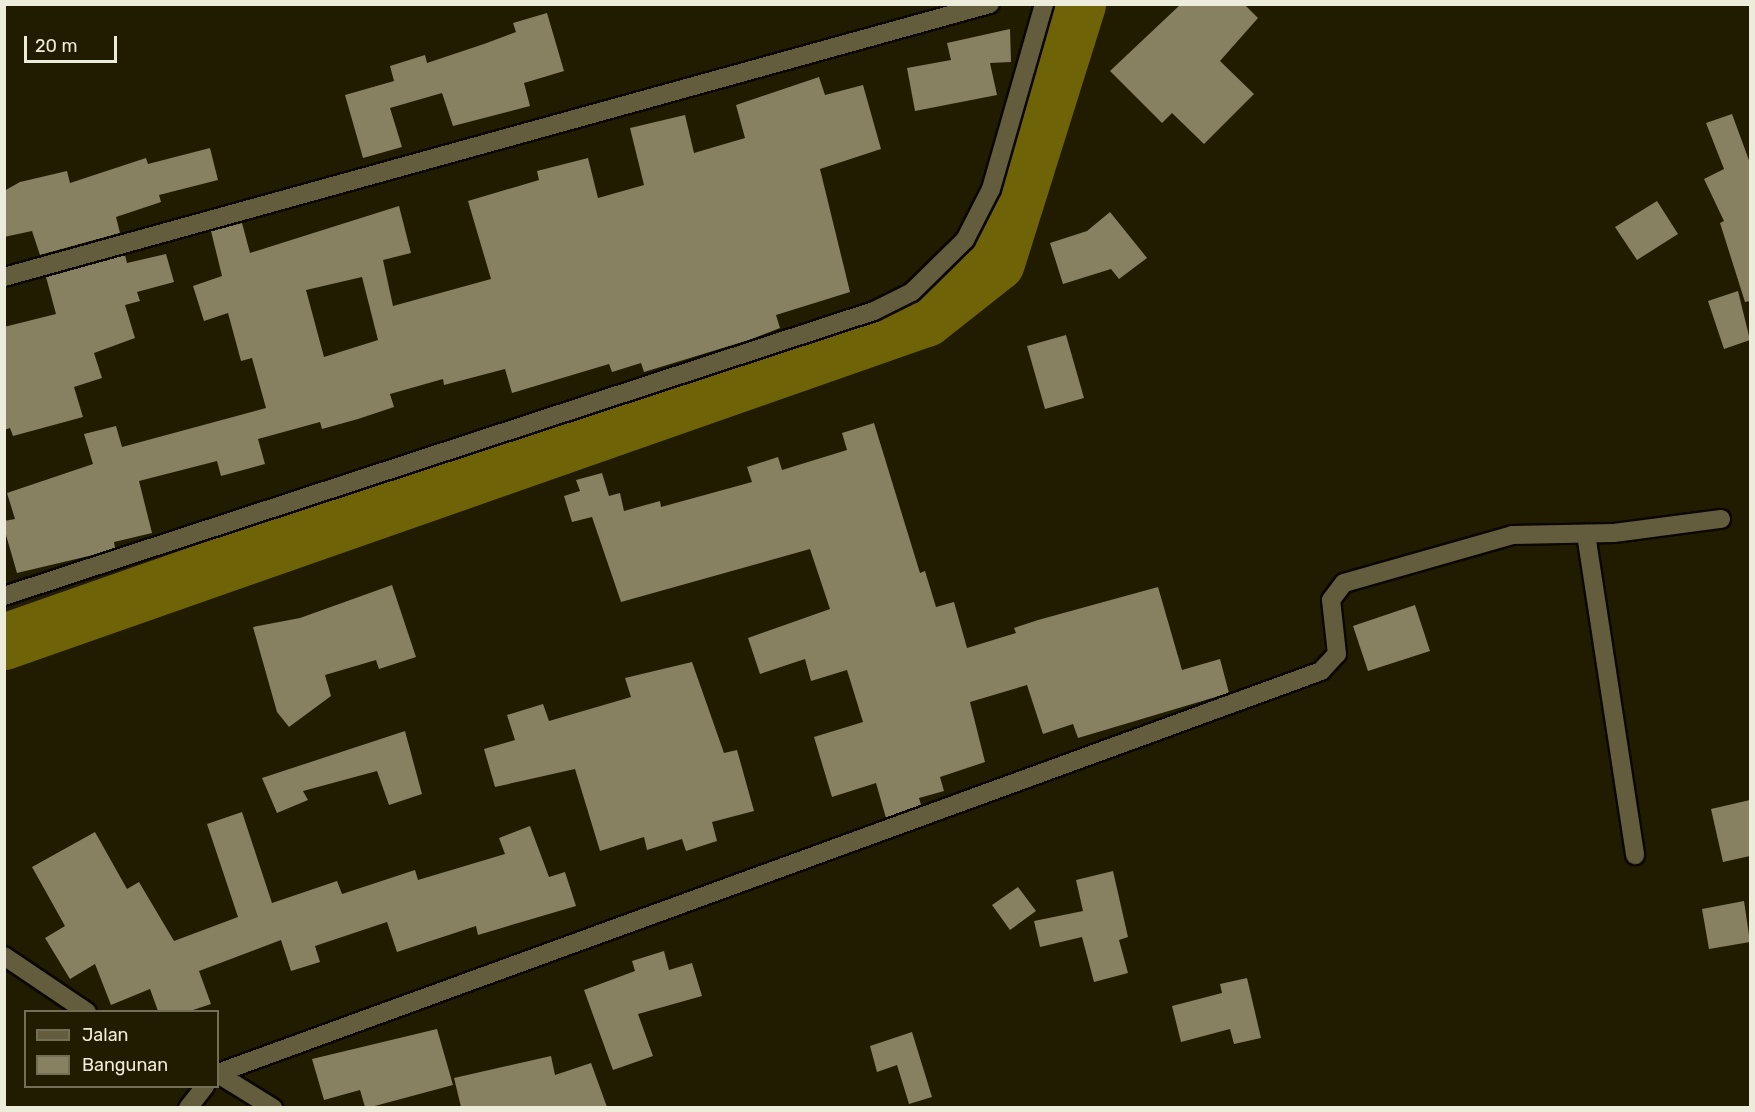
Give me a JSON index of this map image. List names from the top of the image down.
{
  "legend": ["Jalan", "Bangunan"],
  "scale_bar": "20 m"
}
